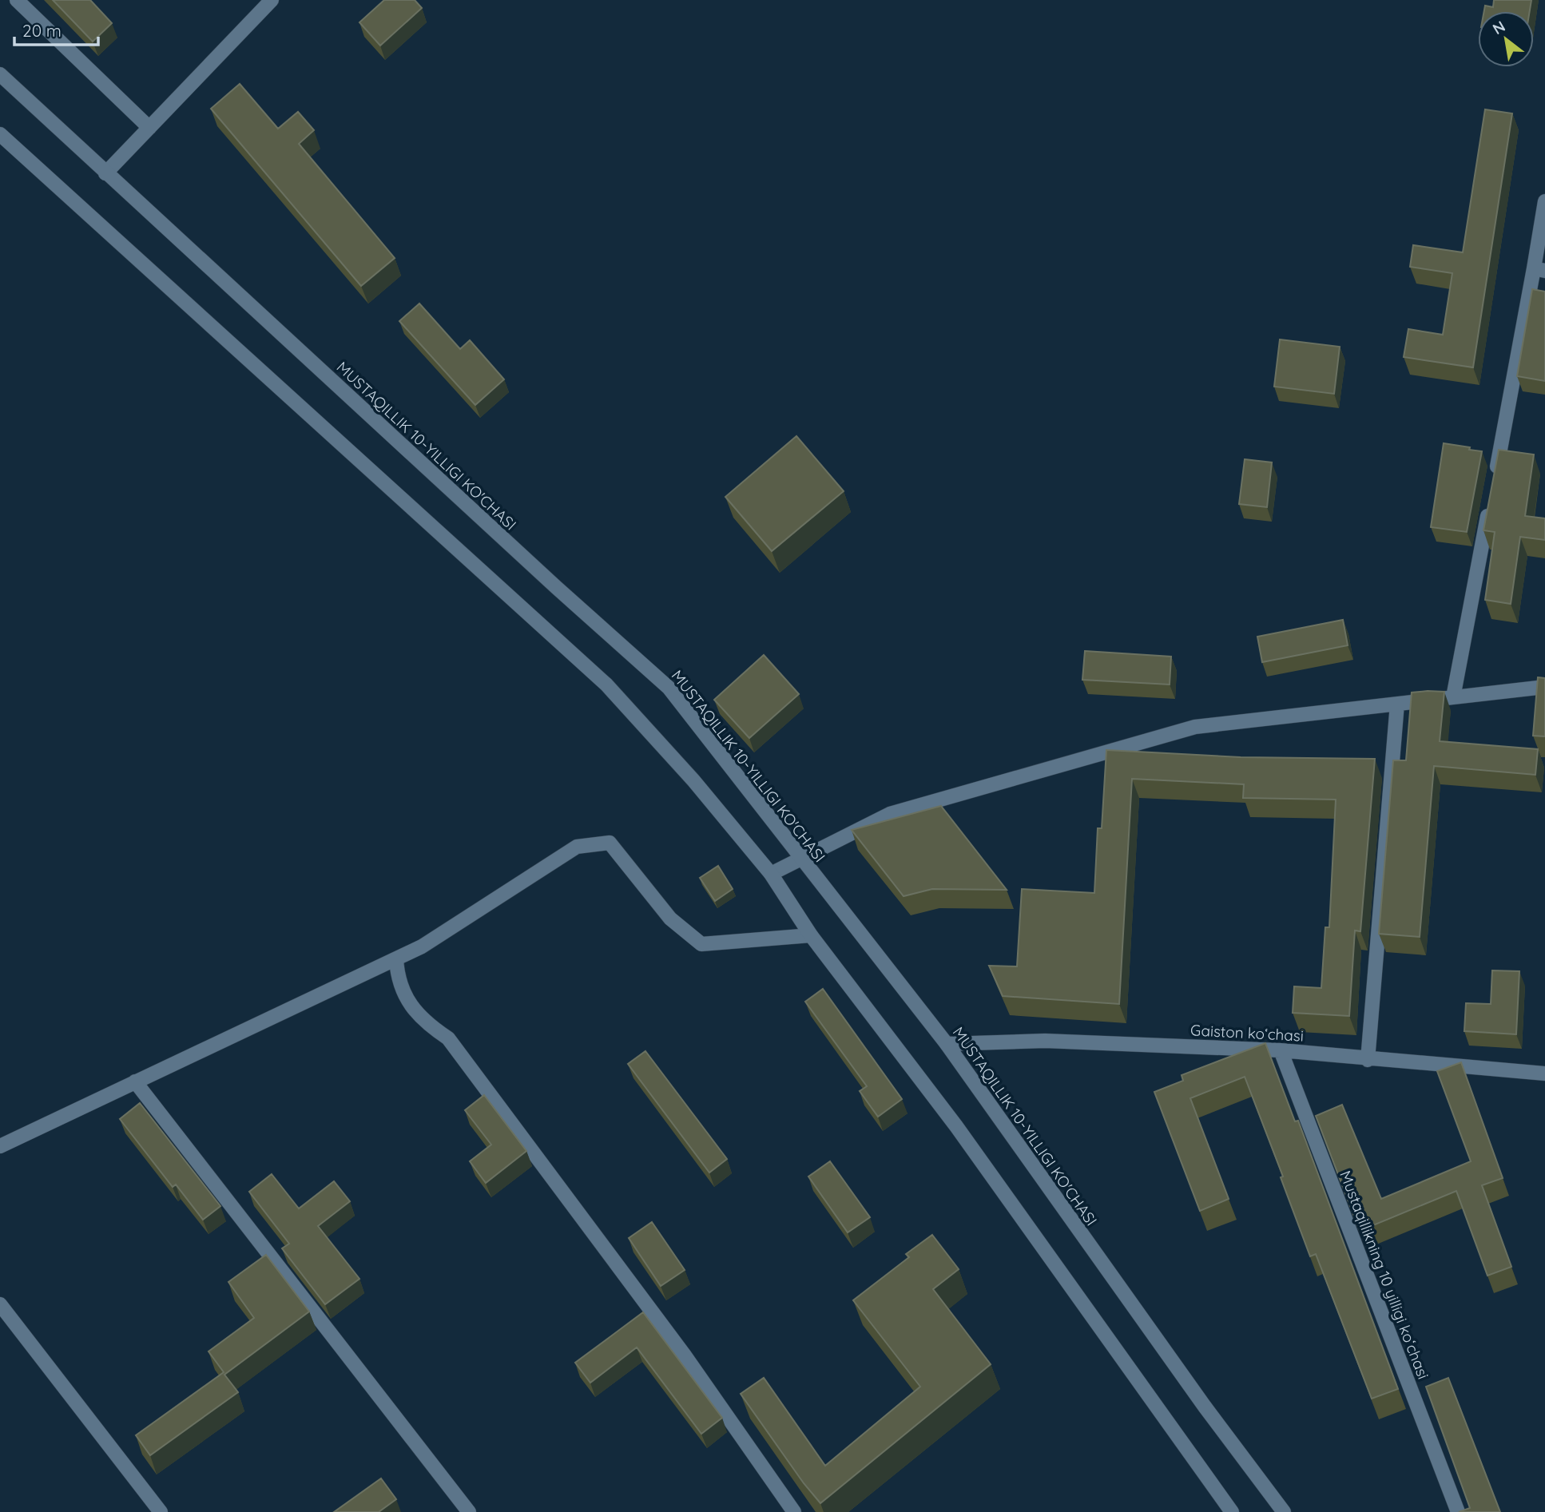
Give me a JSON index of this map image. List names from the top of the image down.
{
  "streets": {
    "street": ["MUSTAQILLIK 10-YILLIGI KO'CHASI", "Gaiston koʻchasi", "Mustaqillikning 10 yilligi koʻchasi"]
  },
  "crossings": [
    ["MUSTAQILLIK 10-YILLIGI KO'CHASI", "Gaiston koʻchasi"],
    ["Gaiston koʻchasi", "Mustaqillikning 10 yilligi koʻchasi"]
  ],
  "scale_bar": "20 m",
  "north": "top left"
}
